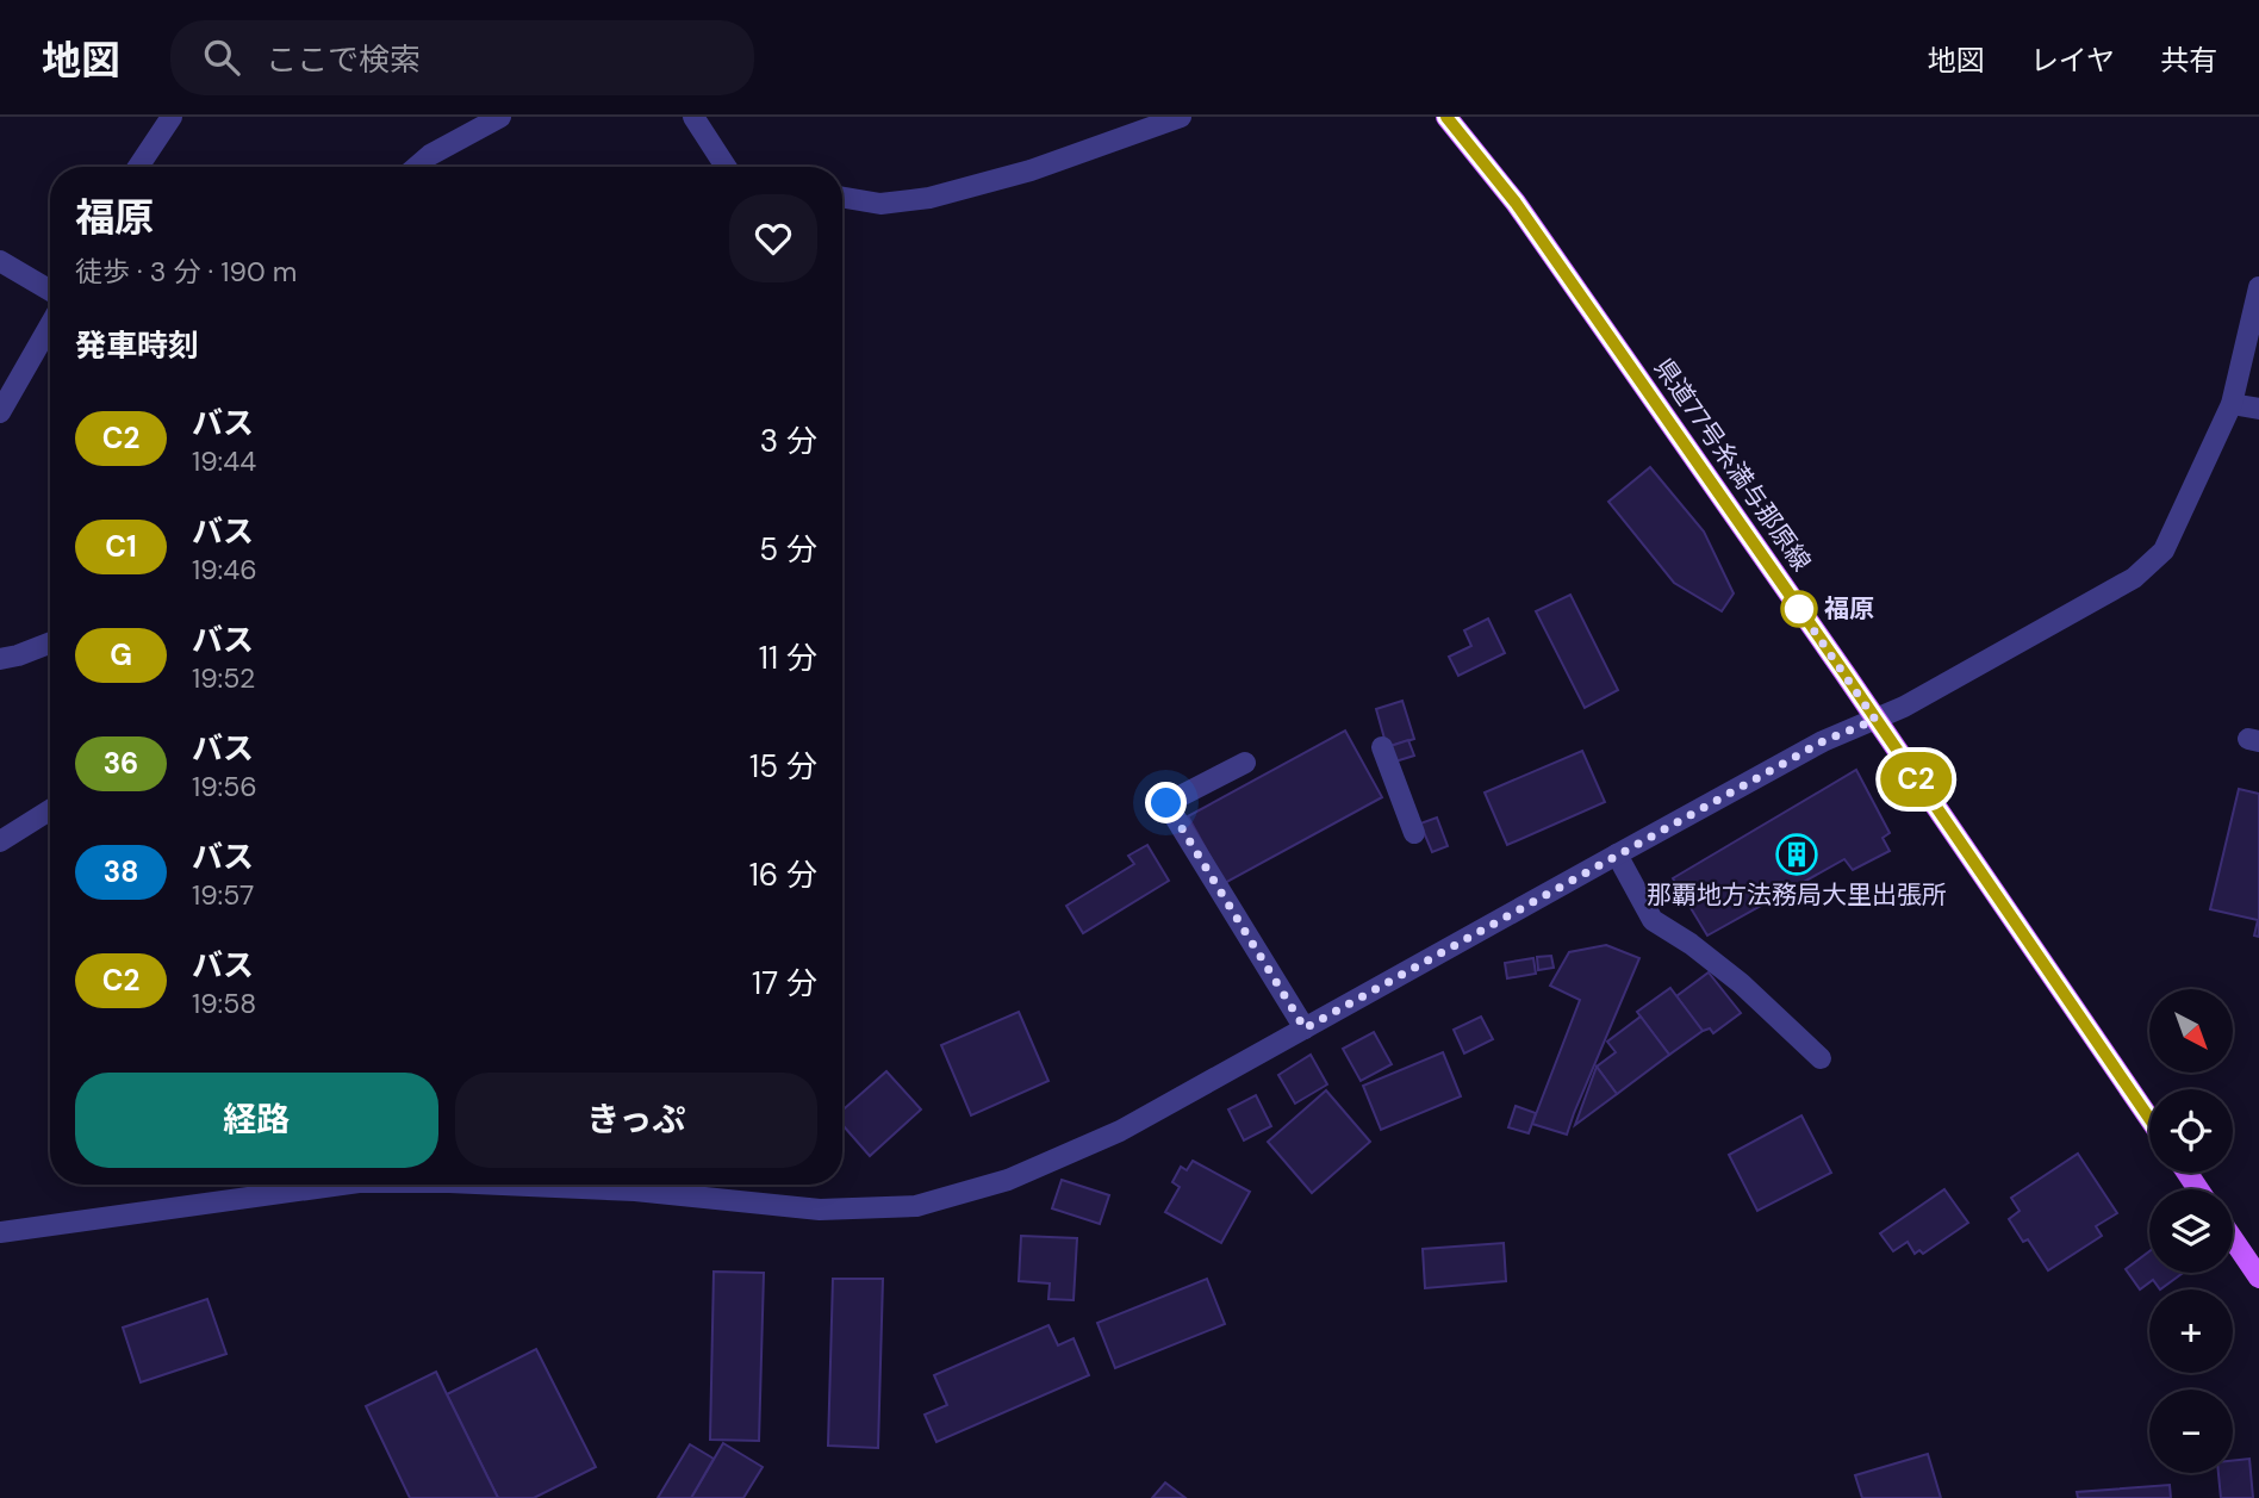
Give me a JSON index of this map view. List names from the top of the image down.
{
  "streets": {
    "main road": ["県道77号糸満与那原線"]
  },
  "places": {
    "other": ["福原"],
    "building": ["那覇地方法務局大里出張所"]
  },
  "lines": ["bus line C2"],
  "north": "bottom right",
  "page": {
    "header": "地図",
    "search": "ここで検索",
    "nav": ["地図", "レイヤ", "共有"],
    "on_map": "C2",
    "heading": [
      ["福原", "徒歩 · 3 分 · 190 m"],
      "発車時刻"
    ],
    "list": [
      {
        "mark": "C2",
        "name": "バス",
        "note": "19:44",
        "value": "3 分"
      },
      {
        "mark": "C1",
        "name": "バス",
        "note": "19:46",
        "value": "5 分"
      },
      {
        "mark": "G",
        "name": "バス",
        "note": "19:52",
        "value": "11 分"
      },
      {
        "mark": "36",
        "name": "バス",
        "note": "19:56",
        "value": "15 分"
      },
      {
        "mark": "38",
        "name": "バス",
        "note": "19:57",
        "value": "16 分"
      },
      {
        "mark": "C2",
        "name": "バス",
        "note": "19:58",
        "value": "17 分"
      }
    ],
    "map_buttons": ["+", "−"],
    "buttons": ["経路", "きっぷ"]
  }
}
